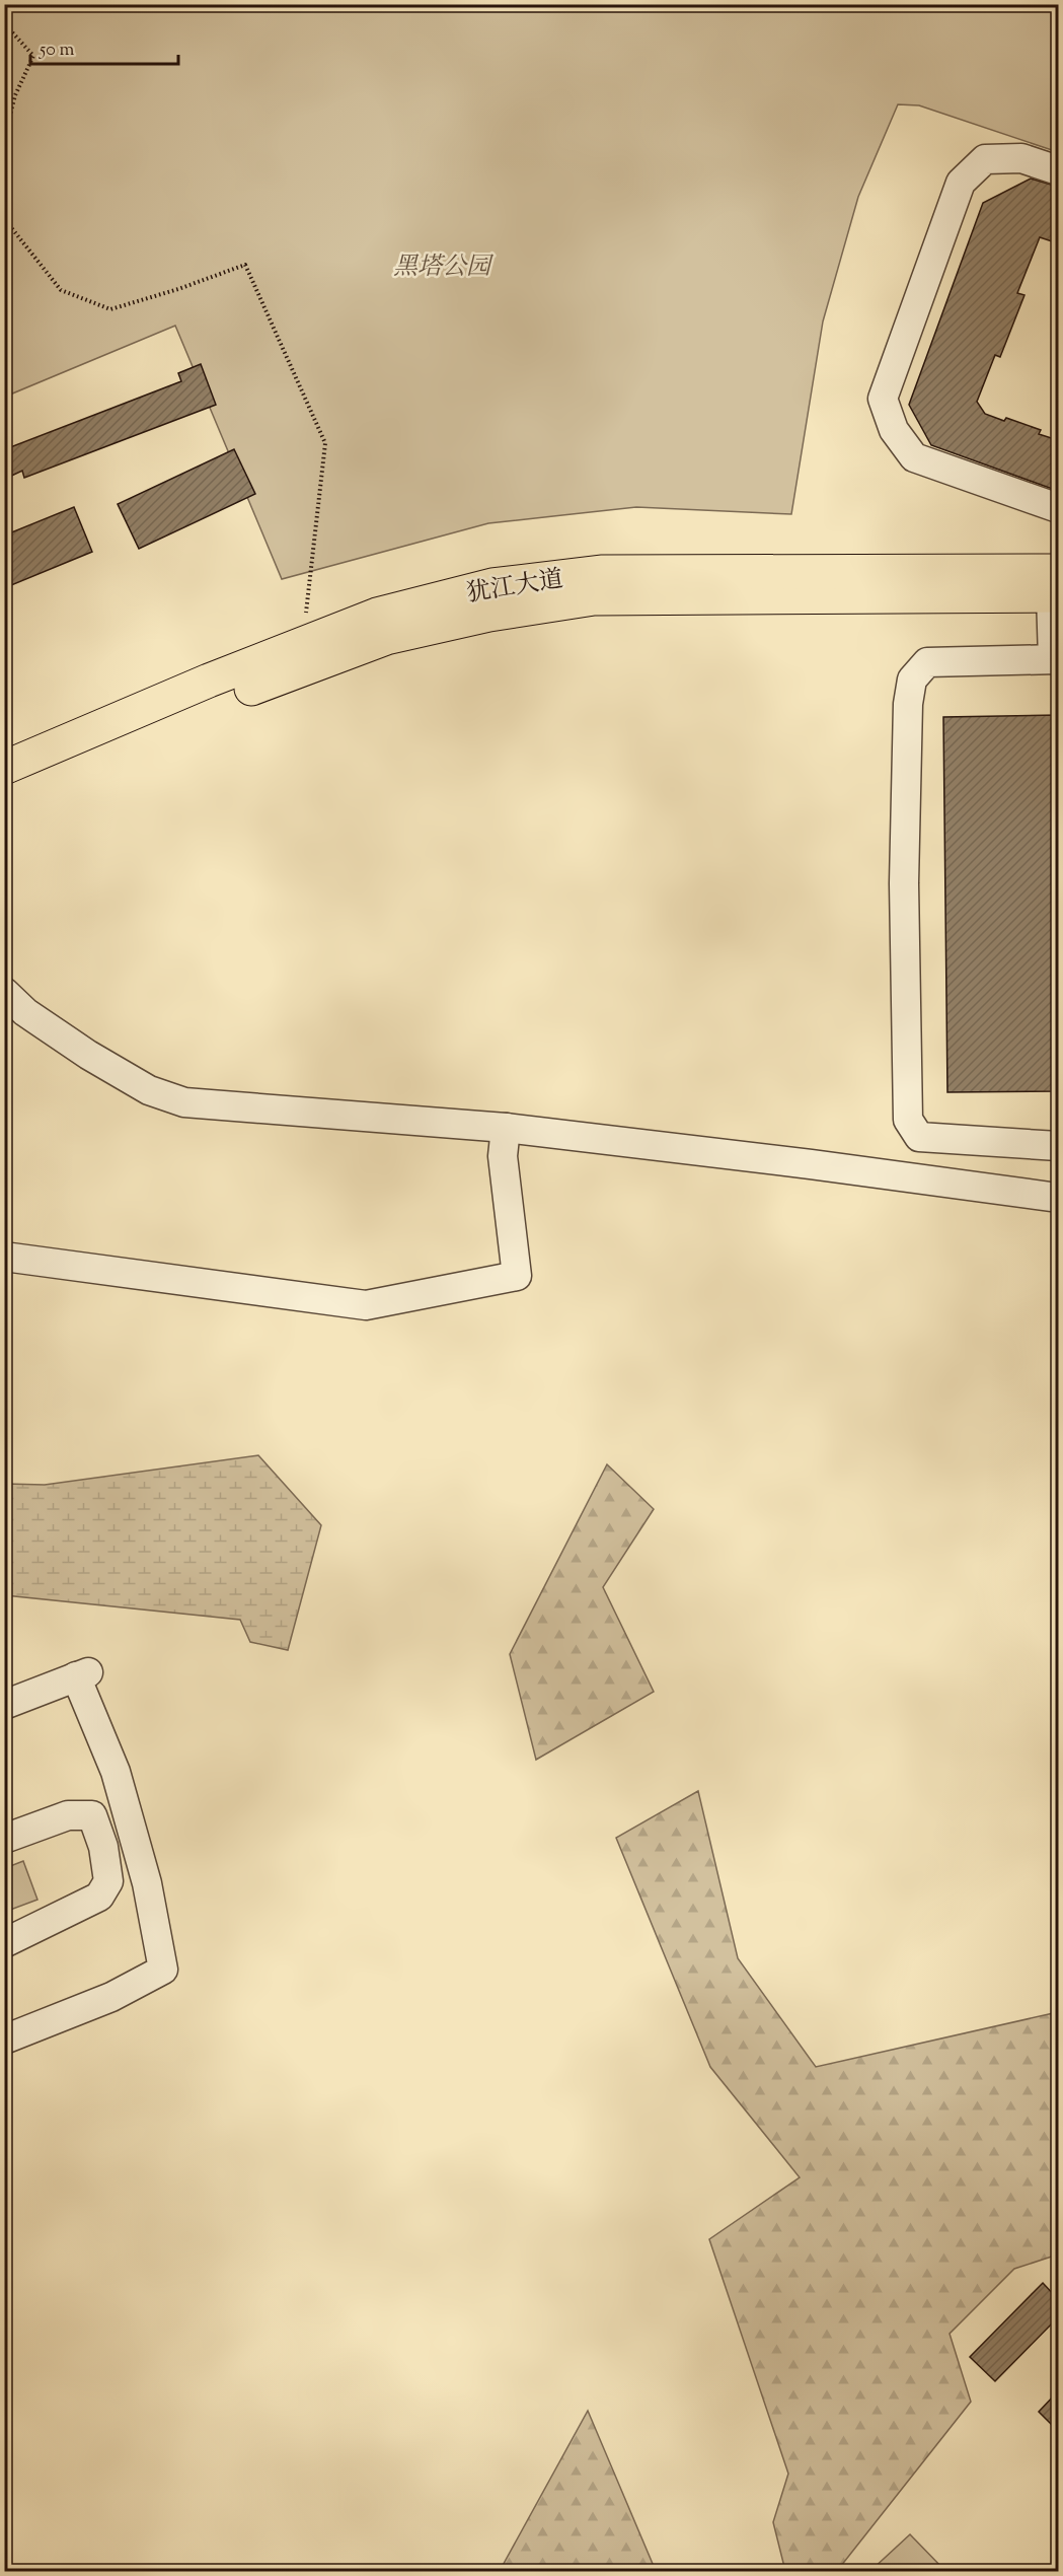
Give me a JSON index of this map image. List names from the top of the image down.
{
  "streets": {
    "main road": ["犹江大道"]
  },
  "parks": ["黑塔公园"],
  "scale_bar": "50 m"
}
